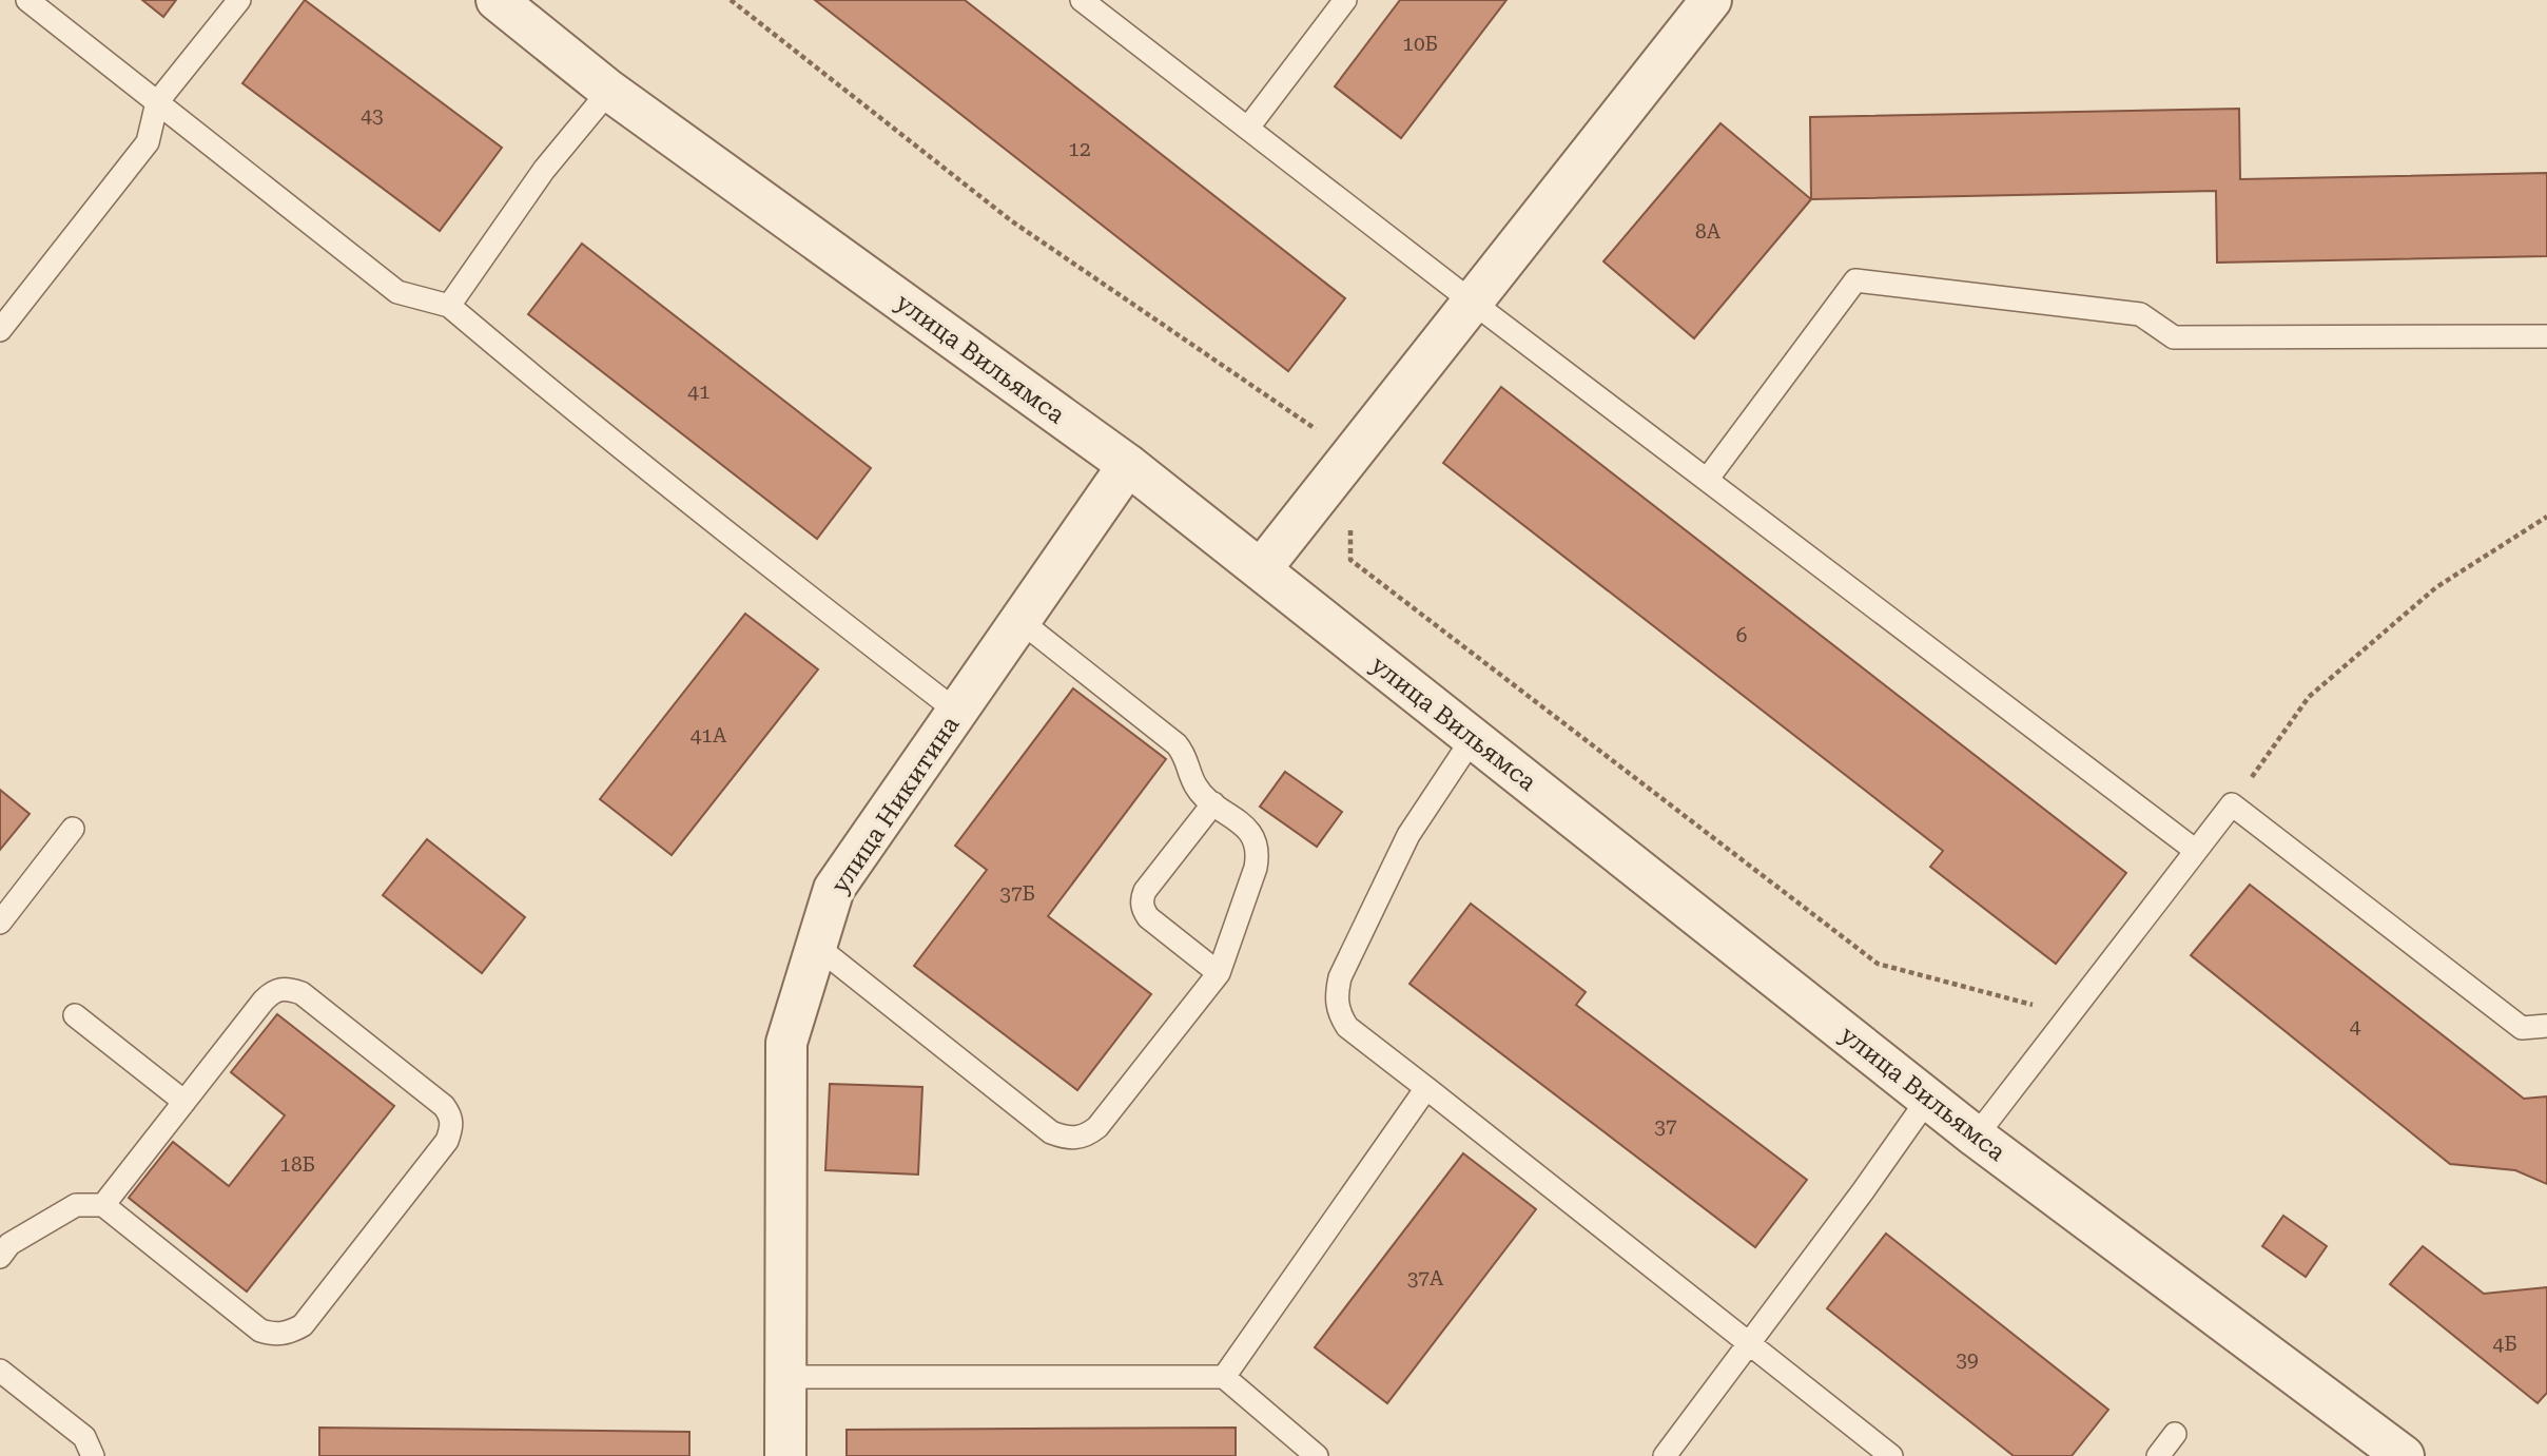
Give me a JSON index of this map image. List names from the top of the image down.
{
  "streets": {
    "street": ["улица Вильямса", "улица Никитина"]
  },
  "crossings": [
    ["улица Вильямса", "улица Никитина"]
  ],
  "house_numbers": [
    "10Б",
    "43",
    "12",
    "8А",
    "41",
    "6",
    "41А",
    "37Б",
    "4",
    "37",
    "18Б",
    "37А",
    "4Б",
    "39"
  ]
}
